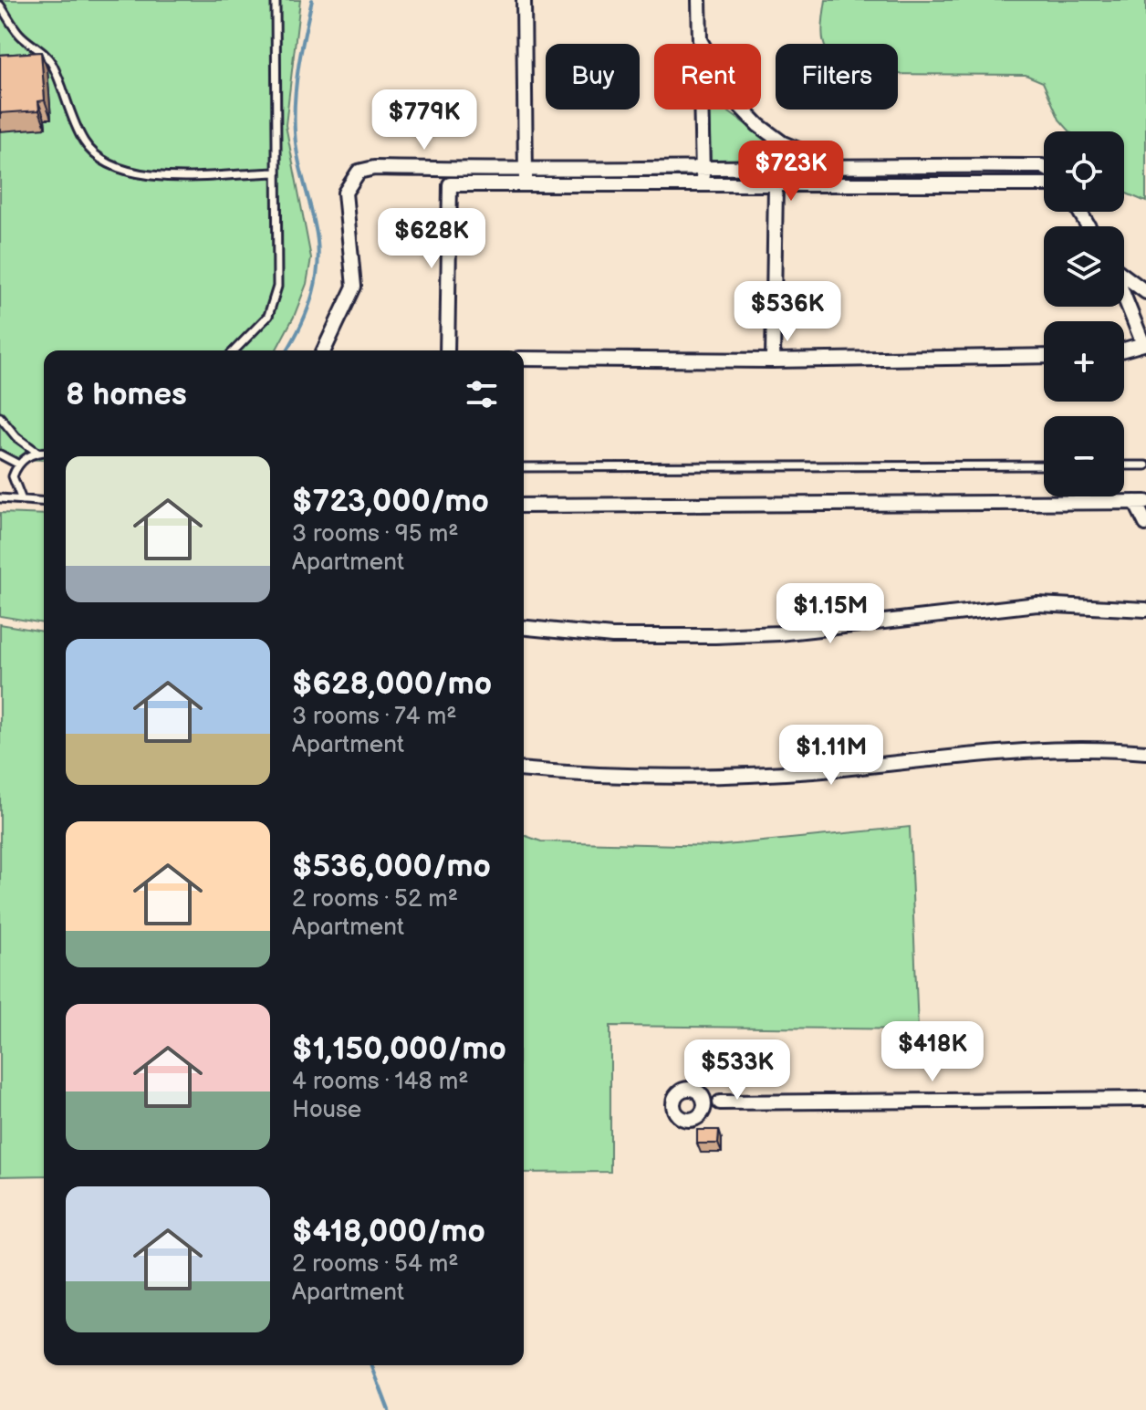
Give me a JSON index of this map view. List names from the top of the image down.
{
  "page": {
    "chip": ["Buy", "Rent", "Filters"],
    "price": [
      "$779K",
      "$723K",
      "$628K",
      "$536K",
      "$1.15M",
      "$1.11M",
      "$418K",
      "$533K"
    ],
    "map_buttons": ["+", "−"],
    "heading": "8 homes",
    "list": [
      {
        "name": "$723,000/mo",
        "note": "3 rooms · 95 m² · Apartment"
      },
      {
        "name": "$628,000/mo",
        "note": "3 rooms · 74 m² · Apartment"
      },
      {
        "name": "$536,000/mo",
        "note": "2 rooms · 52 m² · Apartment"
      },
      {
        "name": "$1,150,000/mo",
        "note": "4 rooms · 148 m² · House"
      },
      {
        "name": "$418,000/mo",
        "note": "2 rooms · 54 m² · Apartment"
      }
    ]
  }
}
